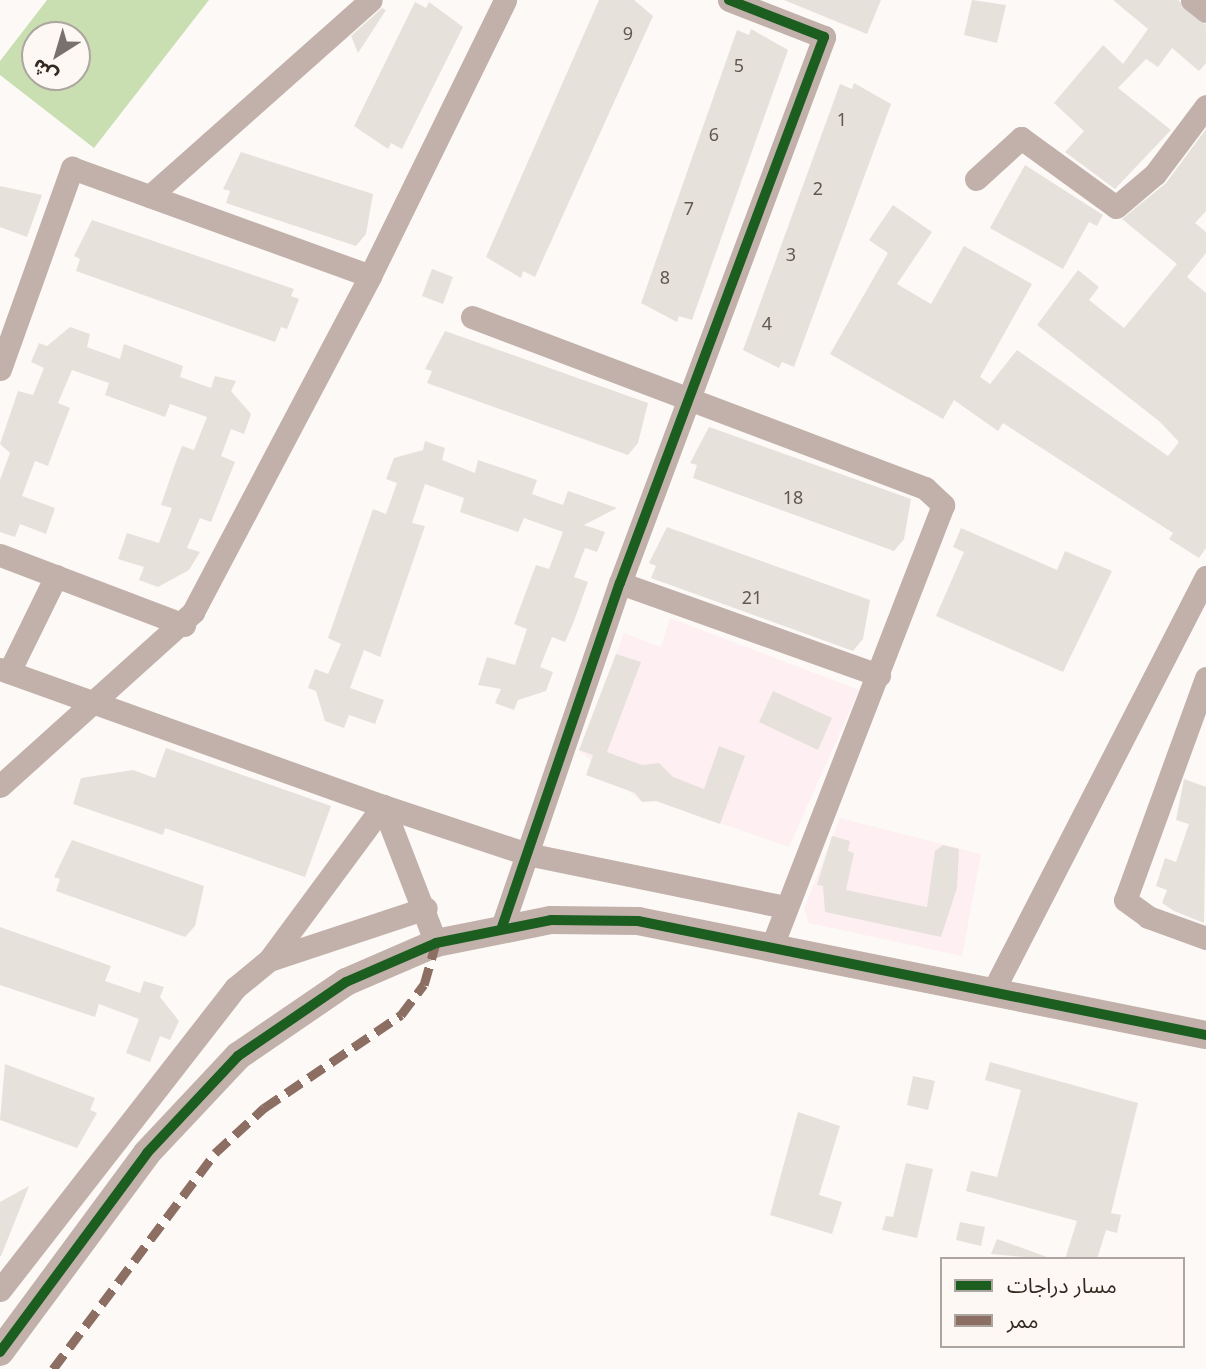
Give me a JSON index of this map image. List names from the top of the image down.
{
  "house_numbers": [
    "9",
    "5",
    "1",
    "6",
    "2",
    "7",
    "3",
    "8",
    "4",
    "18",
    "21"
  ],
  "legend": ["مسار دراجات", "ممر"],
  "north": "bottom left"
}
